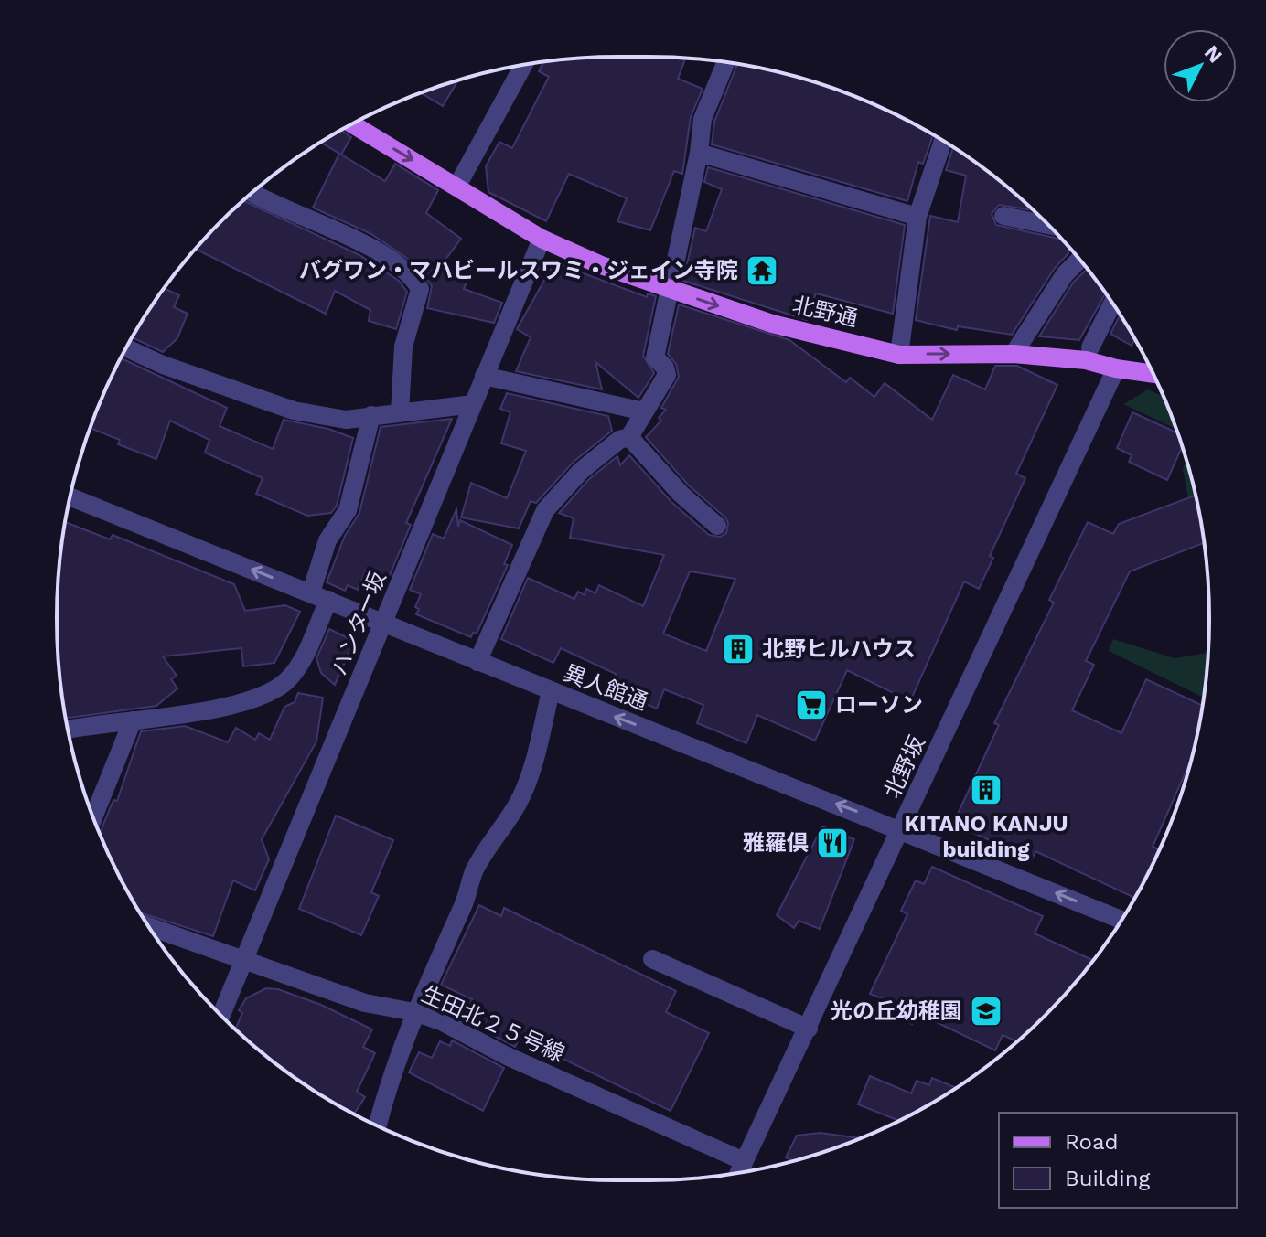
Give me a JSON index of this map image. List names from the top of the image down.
{
  "streets": {
    "main road": ["北野通"],
    "street": [
      "ハンター坂",
      "異人館通",
      "北野坂",
      "生田北２５号線"
    ]
  },
  "crossings": [
    ["北野通", "ハンター坂"],
    ["北野通", "北野坂"],
    ["ハンター坂", "異人館通"],
    ["ハンター坂", "生田北２５号線"],
    ["異人館通", "北野坂"],
    ["北野坂", "生田北２５号線"]
  ],
  "one_way": ["北野通", "異人館通"],
  "places": {
    "temple": ["バグワン・マハビールスワミ・ジェイン寺院"],
    "building": ["北野ヒルハウス", "KITANO KANJU building"],
    "supermarket": ["ローソン"],
    "restaurant": ["雅羅倶"],
    "school or university": ["光の丘幼稚園"]
  },
  "legend": ["Road", "Building"],
  "north": "top right"
}
